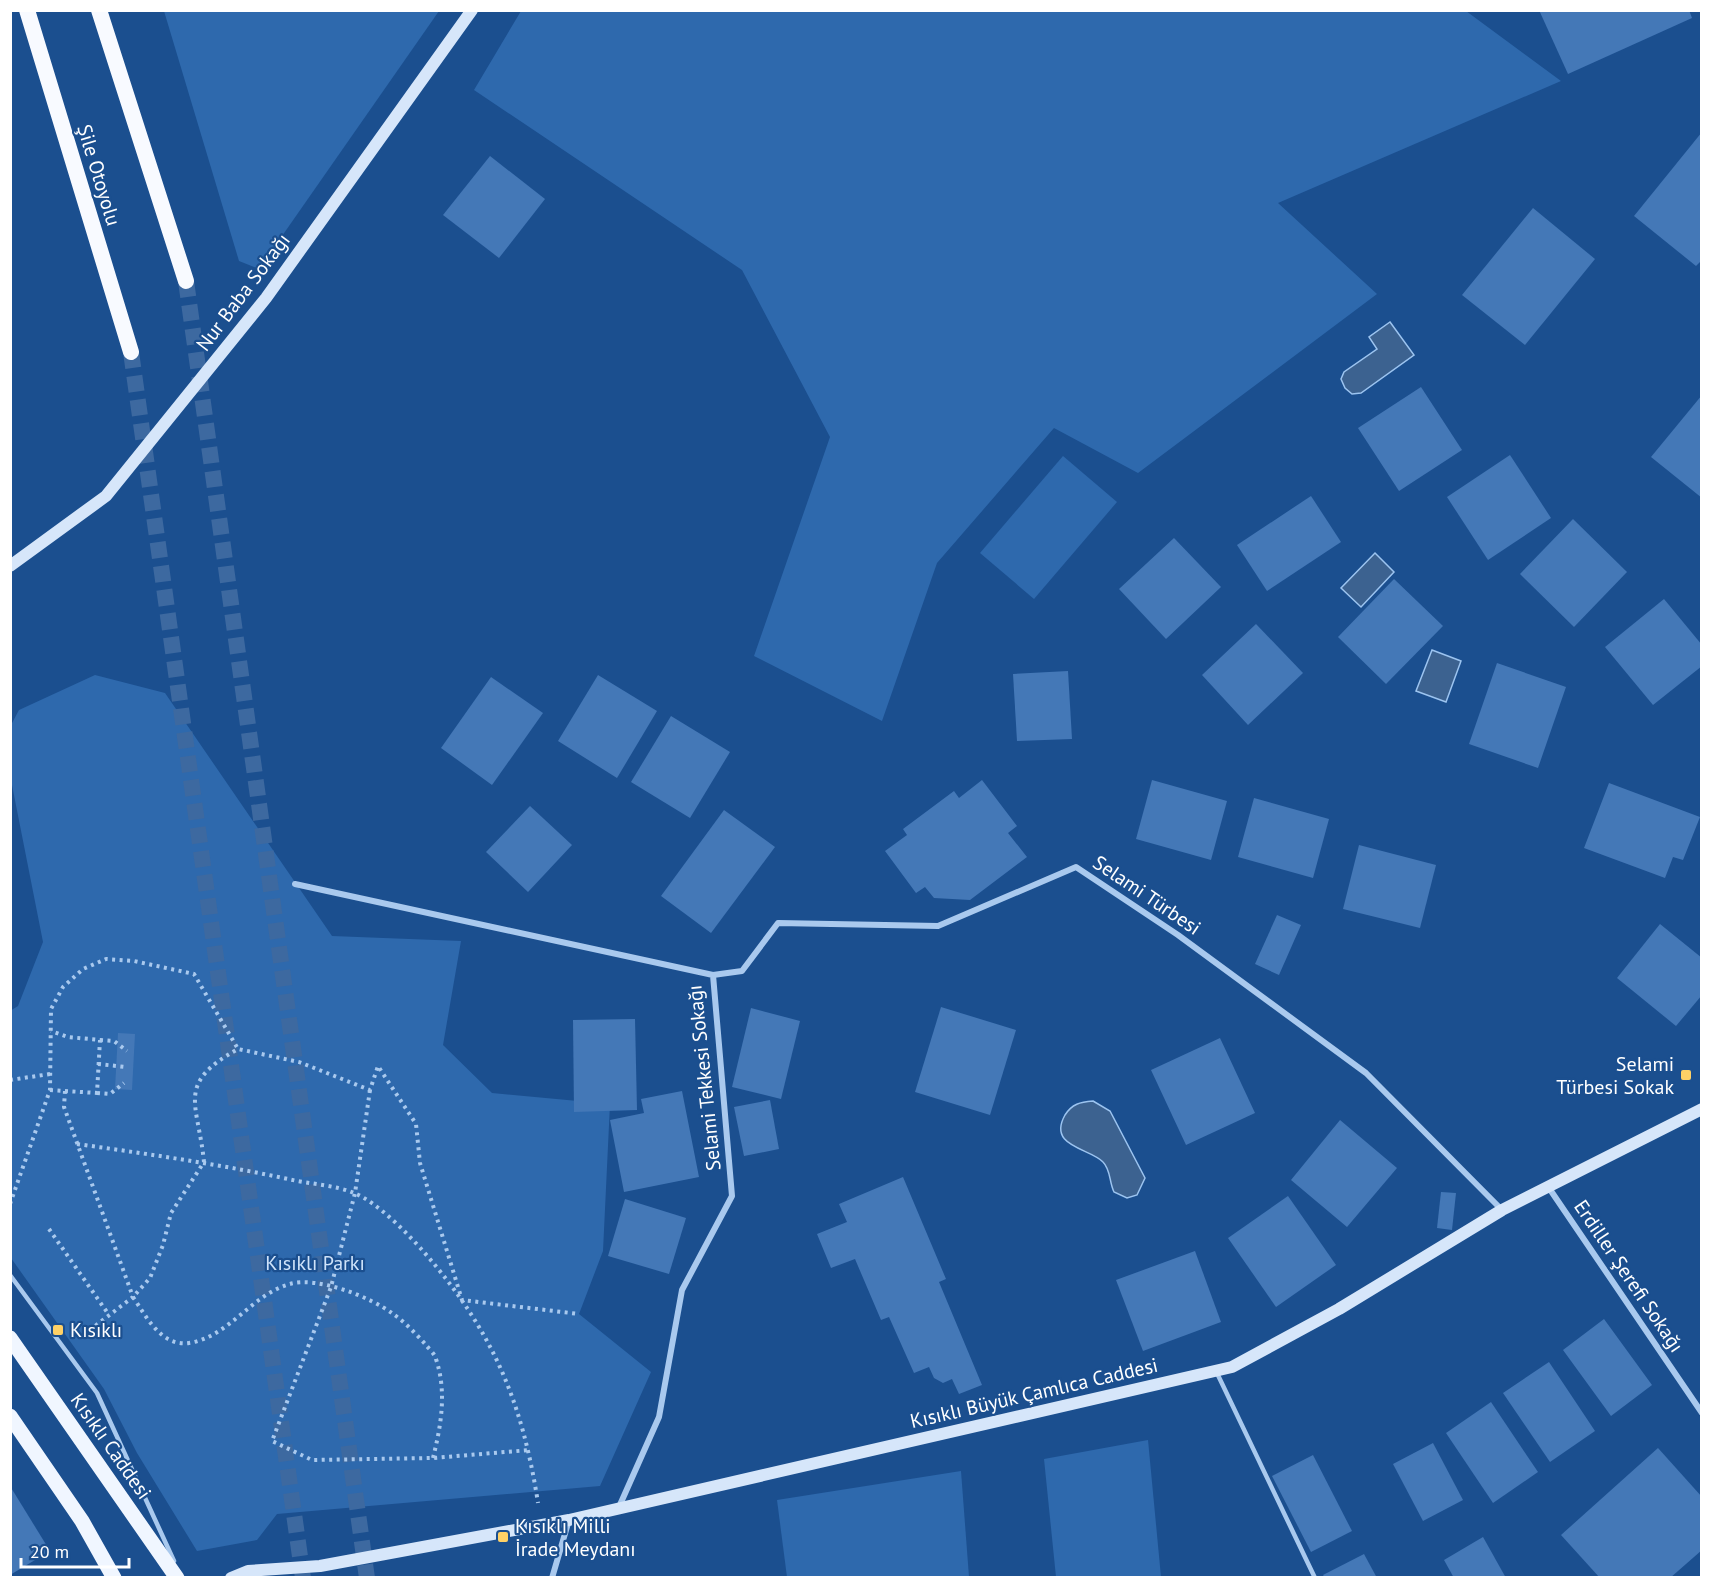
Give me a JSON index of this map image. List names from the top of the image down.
{
  "streets": {
    "highway": ["Şile Otoyolu"],
    "main road": ["Nur Baba Sokağı", "Kısıklı Büyük Çamlıca Caddesi", "Kısıklı Caddesi"],
    "street": ["Selami Türbesi", "Selami Tekkesi Sokağı", "Erdiller Şerefi Sokağı"]
  },
  "crossings": [
    ["Selami Türbesi", "Selami Tekkesi Sokağı"],
    ["Selami Türbesi", "Kısıklı Büyük Çamlıca Caddesi"],
    ["Selami Tekkesi Sokağı", "Kısıklı Büyük Çamlıca Caddesi"],
    ["Erdiller Şerefi Sokağı", "Kısıklı Büyük Çamlıca Caddesi"]
  ],
  "parks": ["Kısıklı Parkı"],
  "places": {
    "transit": ["Selami Türbesi Sokak", "Kısıklı", "Kısıklı Milli İrade Meydanı"]
  },
  "scale_bar": "20 m"
}
